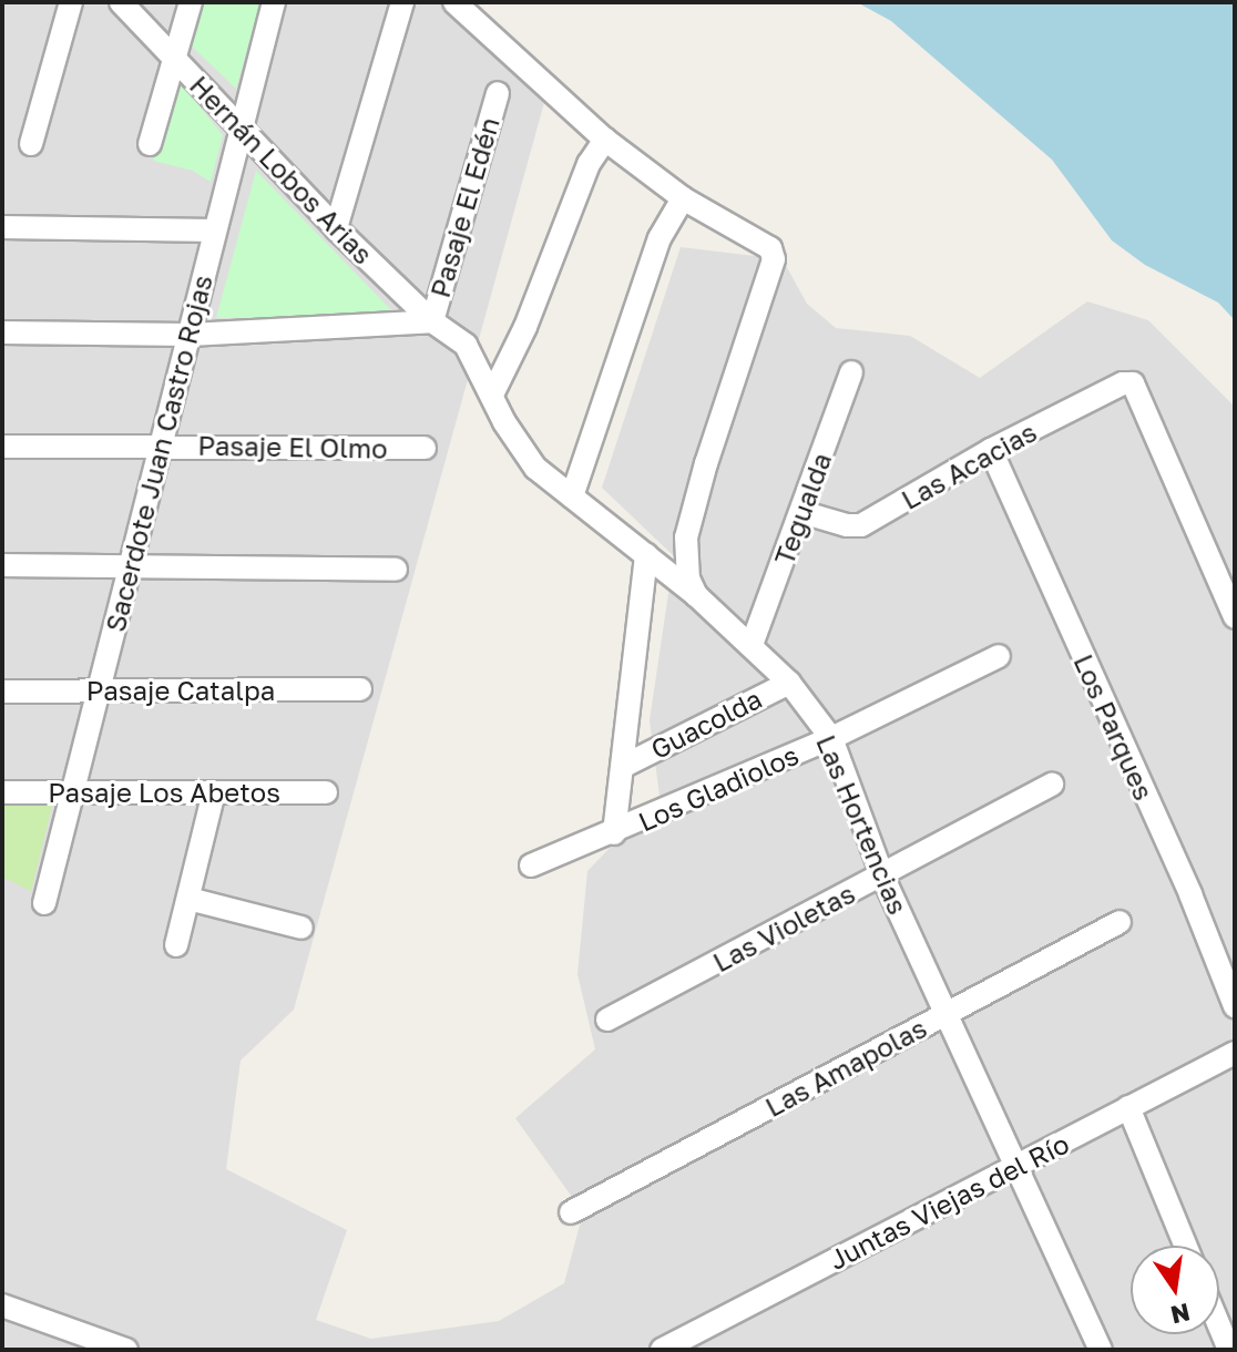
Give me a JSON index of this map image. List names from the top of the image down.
{
  "streets": {
    "street": [
      "Hernán Lobos Arias",
      "Pasaje El Edén",
      "Pasaje El Olmo",
      "Sacerdote Juan Castro Rojas",
      "Las Acacias",
      "Tegualda",
      "Pasaje Catalpa",
      "Guacolda",
      "Los Parques",
      "Los Gladiolos",
      "Pasaje Los Abetos",
      "Las Hortencias",
      "Las Violetas",
      "Las Amapolas",
      "Juntas Viejas del Río"
    ]
  },
  "crossings": [
    ["Hernán Lobos Arias", "Pasaje El Edén"],
    ["Hernán Lobos Arias", "Sacerdote Juan Castro Rojas"],
    ["Hernán Lobos Arias", "Las Hortencias"],
    ["Pasaje El Olmo", "Sacerdote Juan Castro Rojas"],
    ["Sacerdote Juan Castro Rojas", "Pasaje Catalpa"],
    ["Sacerdote Juan Castro Rojas", "Pasaje Los Abetos"],
    ["Las Acacias", "Tegualda"],
    ["Las Acacias", "Los Parques"],
    ["Tegualda", "Las Hortencias"],
    ["Guacolda", "Las Hortencias"],
    ["Los Gladiolos", "Las Hortencias"],
    ["Las Hortencias", "Las Violetas"],
    ["Las Hortencias", "Las Amapolas"],
    ["Las Hortencias", "Juntas Viejas del Río"]
  ],
  "north": "bottom"
}
